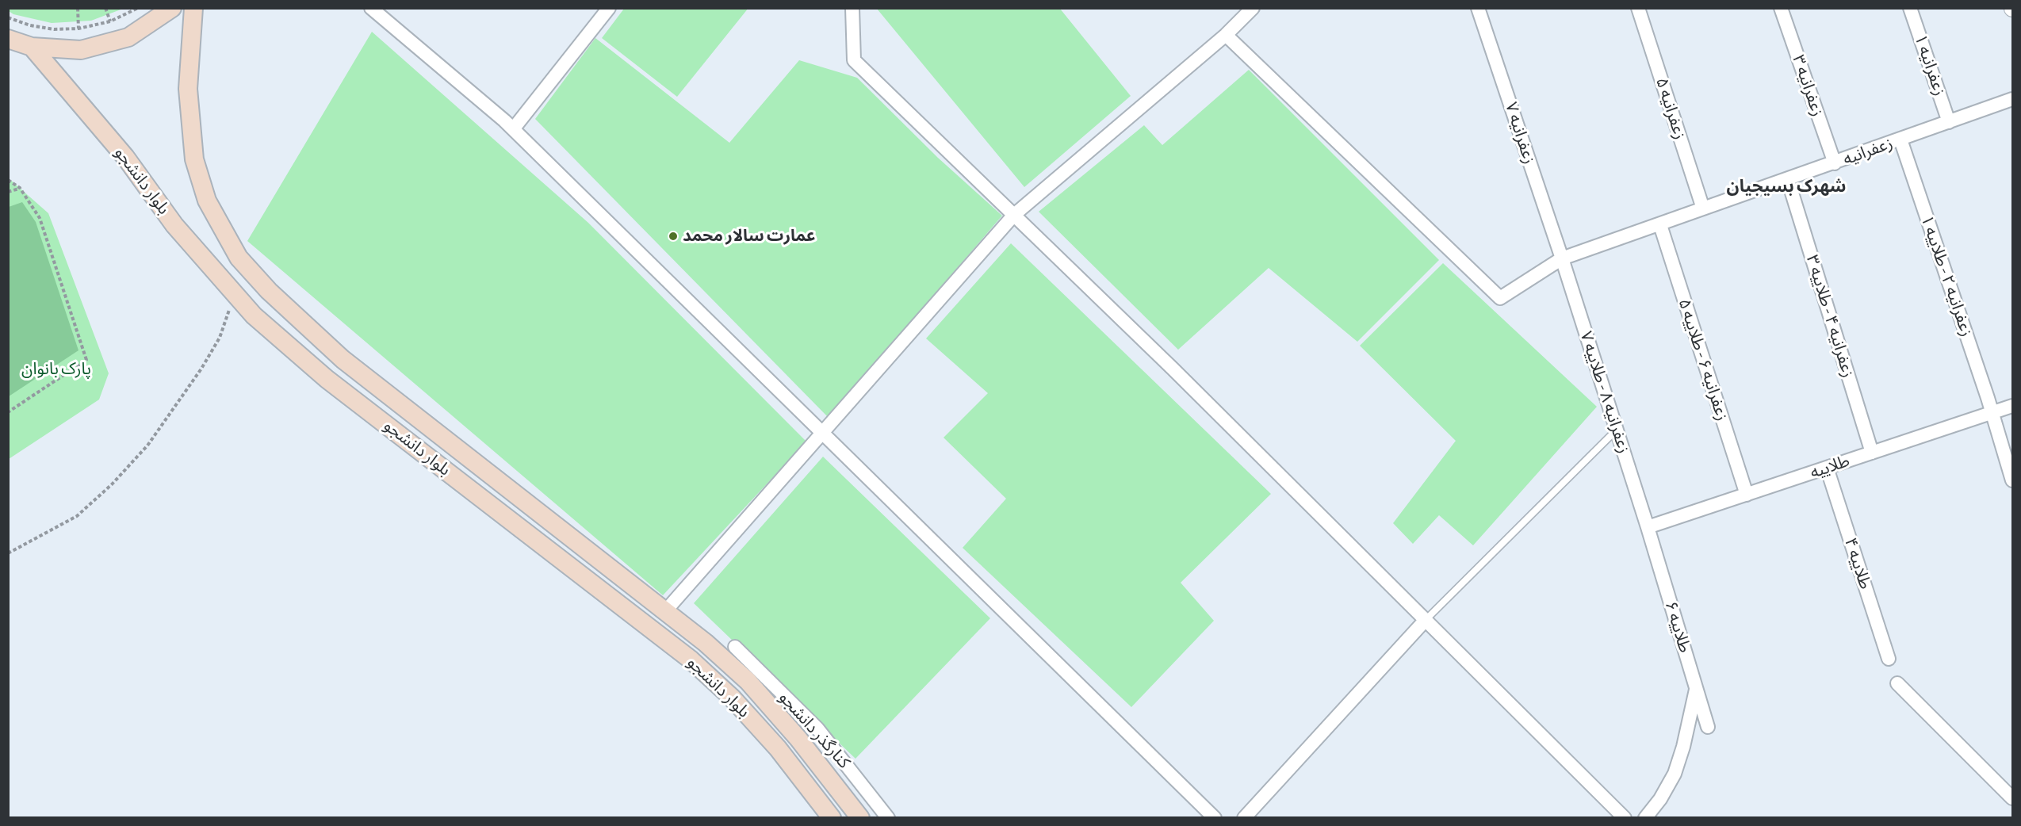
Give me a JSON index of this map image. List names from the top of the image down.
{
  "streets": {
    "main road": ["بلوار دانشجو"],
    "street": [
      "زعفرانیه ۱",
      "زعفرانیه ۳",
      "زعفرانیه ۵",
      "زعفرانیه ۷",
      "زعفرانیه",
      "زعفرانیه ۲ - طلاییه ۱",
      "زعفرانیه ۴ - طلاییه ۳",
      "زعفرانیه ۶ - طلاییه ۵",
      "زعفرانیه ۸ - طلاییه ۷",
      "طلاییه",
      "طلاییه ۴",
      "طلاییه ۶",
      "کنارگذر دانشجو"
    ]
  },
  "crossings": [
    ["زعفرانیه ۱", "زعفرانیه"],
    ["زعفرانیه ۳", "زعفرانیه"],
    ["زعفرانیه ۵", "زعفرانیه"],
    ["زعفرانیه ۷", "زعفرانیه"],
    ["زعفرانیه ۷", "زعفرانیه ۸ - طلاییه ۷"],
    ["زعفرانیه", "زعفرانیه ۲ - طلاییه ۱"],
    ["زعفرانیه", "زعفرانیه ۴ - طلاییه ۳"],
    ["زعفرانیه", "زعفرانیه ۶ - طلاییه ۵"],
    ["زعفرانیه", "زعفرانیه ۸ - طلاییه ۷"],
    ["زعفرانیه ۲ - طلاییه ۱", "طلاییه"],
    ["زعفرانیه ۴ - طلاییه ۳", "طلاییه"],
    ["زعفرانیه ۶ - طلاییه ۵", "طلاییه"],
    ["زعفرانیه ۸ - طلاییه ۷", "طلاییه"],
    ["زعفرانیه ۸ - طلاییه ۷", "طلاییه ۶"],
    ["طلاییه", "طلاییه ۴"],
    ["طلاییه", "طلاییه ۶"]
  ],
  "districts": ["شهرک بسیجیان"],
  "parks": ["پارک بانوان"],
  "places": ["عمارت سالار محمد"]
}
